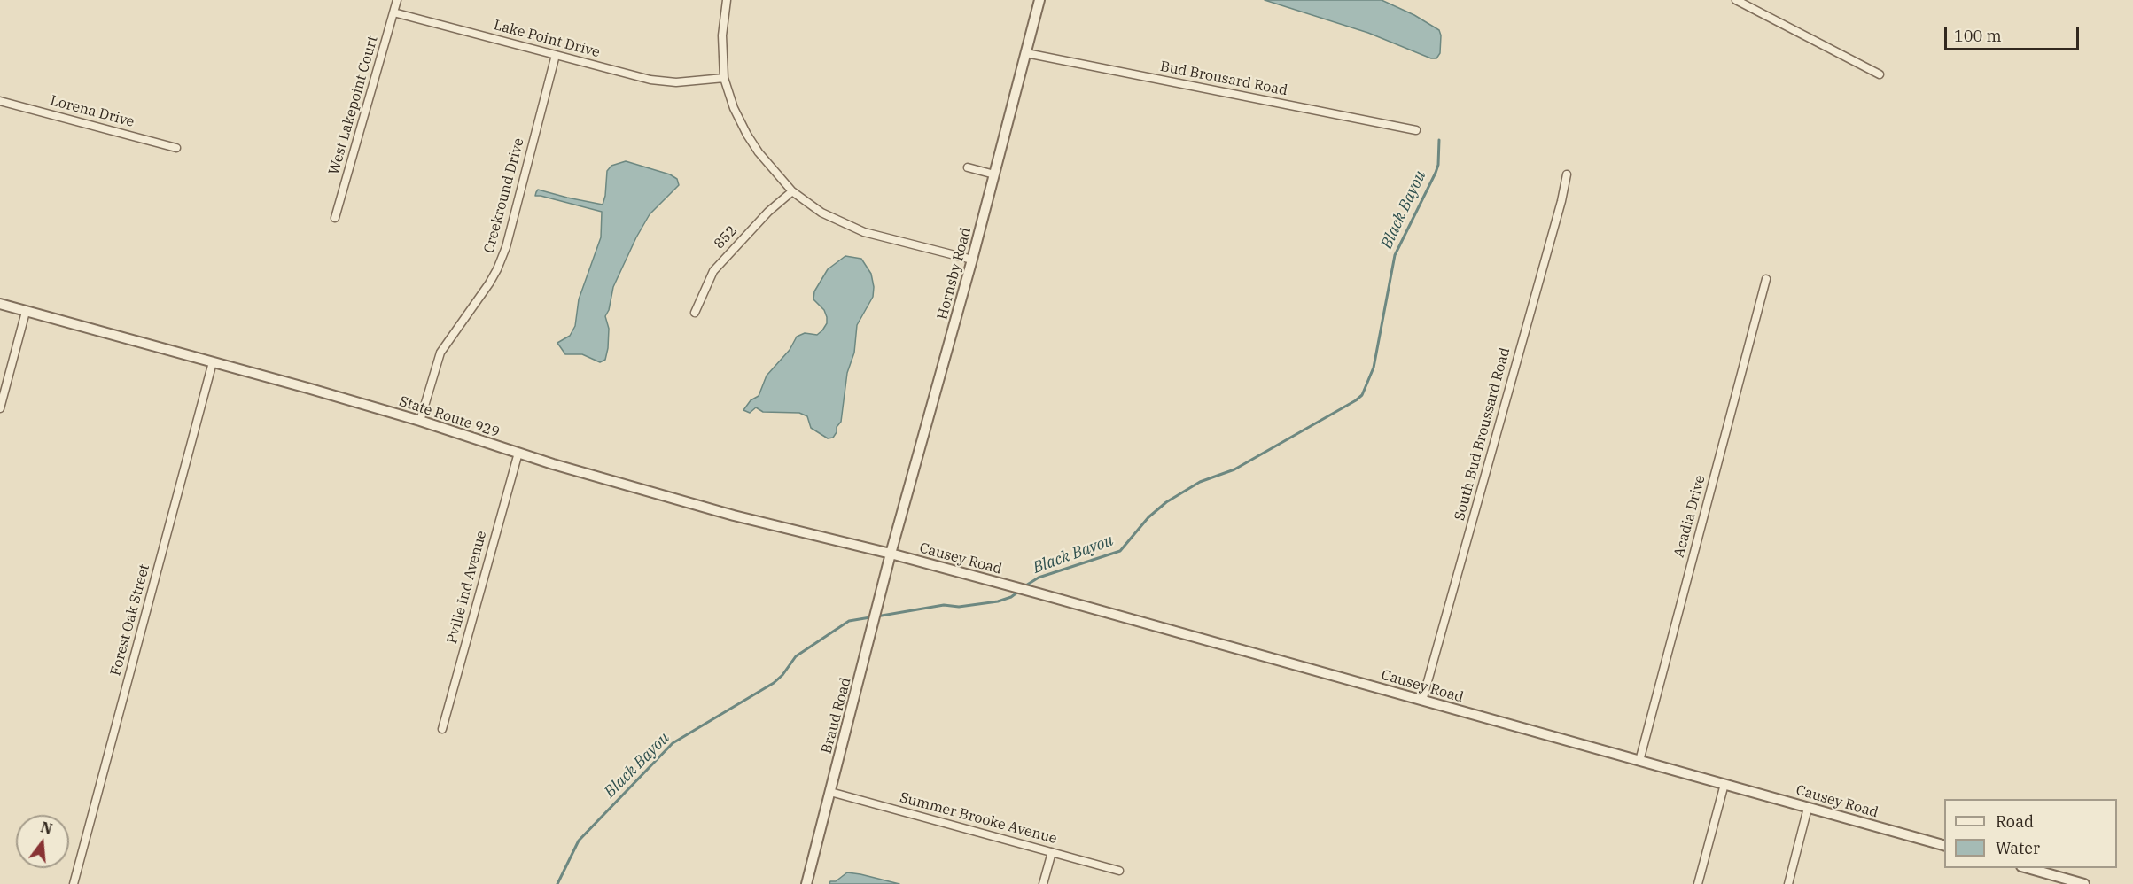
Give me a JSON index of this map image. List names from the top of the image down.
{
  "streets": {
    "street": [
      "Lake Point Drive",
      "Bud Brousard Road",
      "West Lakepoint Court",
      "Lorena Drive",
      "Creekround Drive",
      "852",
      "Hornsby Road",
      "State Route 929",
      "South Bud Broussard Road",
      "Acadia Drive",
      "Causey Road",
      "Pville Ind Avenue",
      "Forest Oak Street",
      "Braud Road",
      "Summer Brooke Avenue"
    ]
  },
  "crossings": [
    ["Lake Point Drive", "West Lakepoint Court"],
    ["Lake Point Drive", "Creekround Drive"],
    ["Bud Brousard Road", "Hornsby Road"],
    ["Creekround Drive", "State Route 929"],
    ["Hornsby Road", "State Route 929"],
    ["Hornsby Road", "Causey Road"],
    ["Hornsby Road", "Braud Road"],
    ["State Route 929", "Causey Road"],
    ["State Route 929", "Pville Ind Avenue"],
    ["State Route 929", "Forest Oak Street"],
    ["State Route 929", "Braud Road"],
    ["South Bud Broussard Road", "Causey Road"],
    ["Acadia Drive", "Causey Road"],
    ["Causey Road", "Braud Road"],
    ["Braud Road", "Summer Brooke Avenue"]
  ],
  "water": ["Black Bayou"],
  "legend": ["Road", "Water"],
  "scale_bar": "100 m",
  "north": "top"
}
